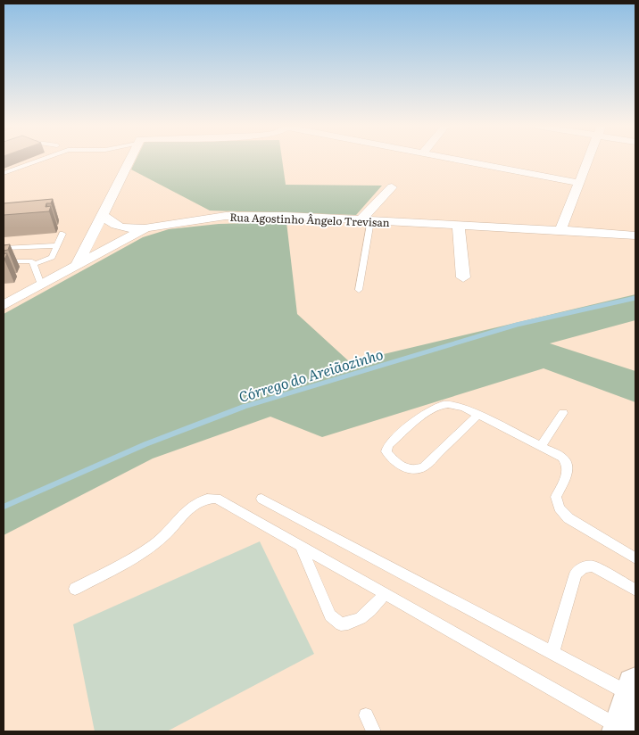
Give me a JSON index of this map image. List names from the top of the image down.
{
  "streets": {
    "street": ["Rua Agostinho Ângelo Trevisan"]
  },
  "water": ["Córrego do Areiãozinho"]
}
